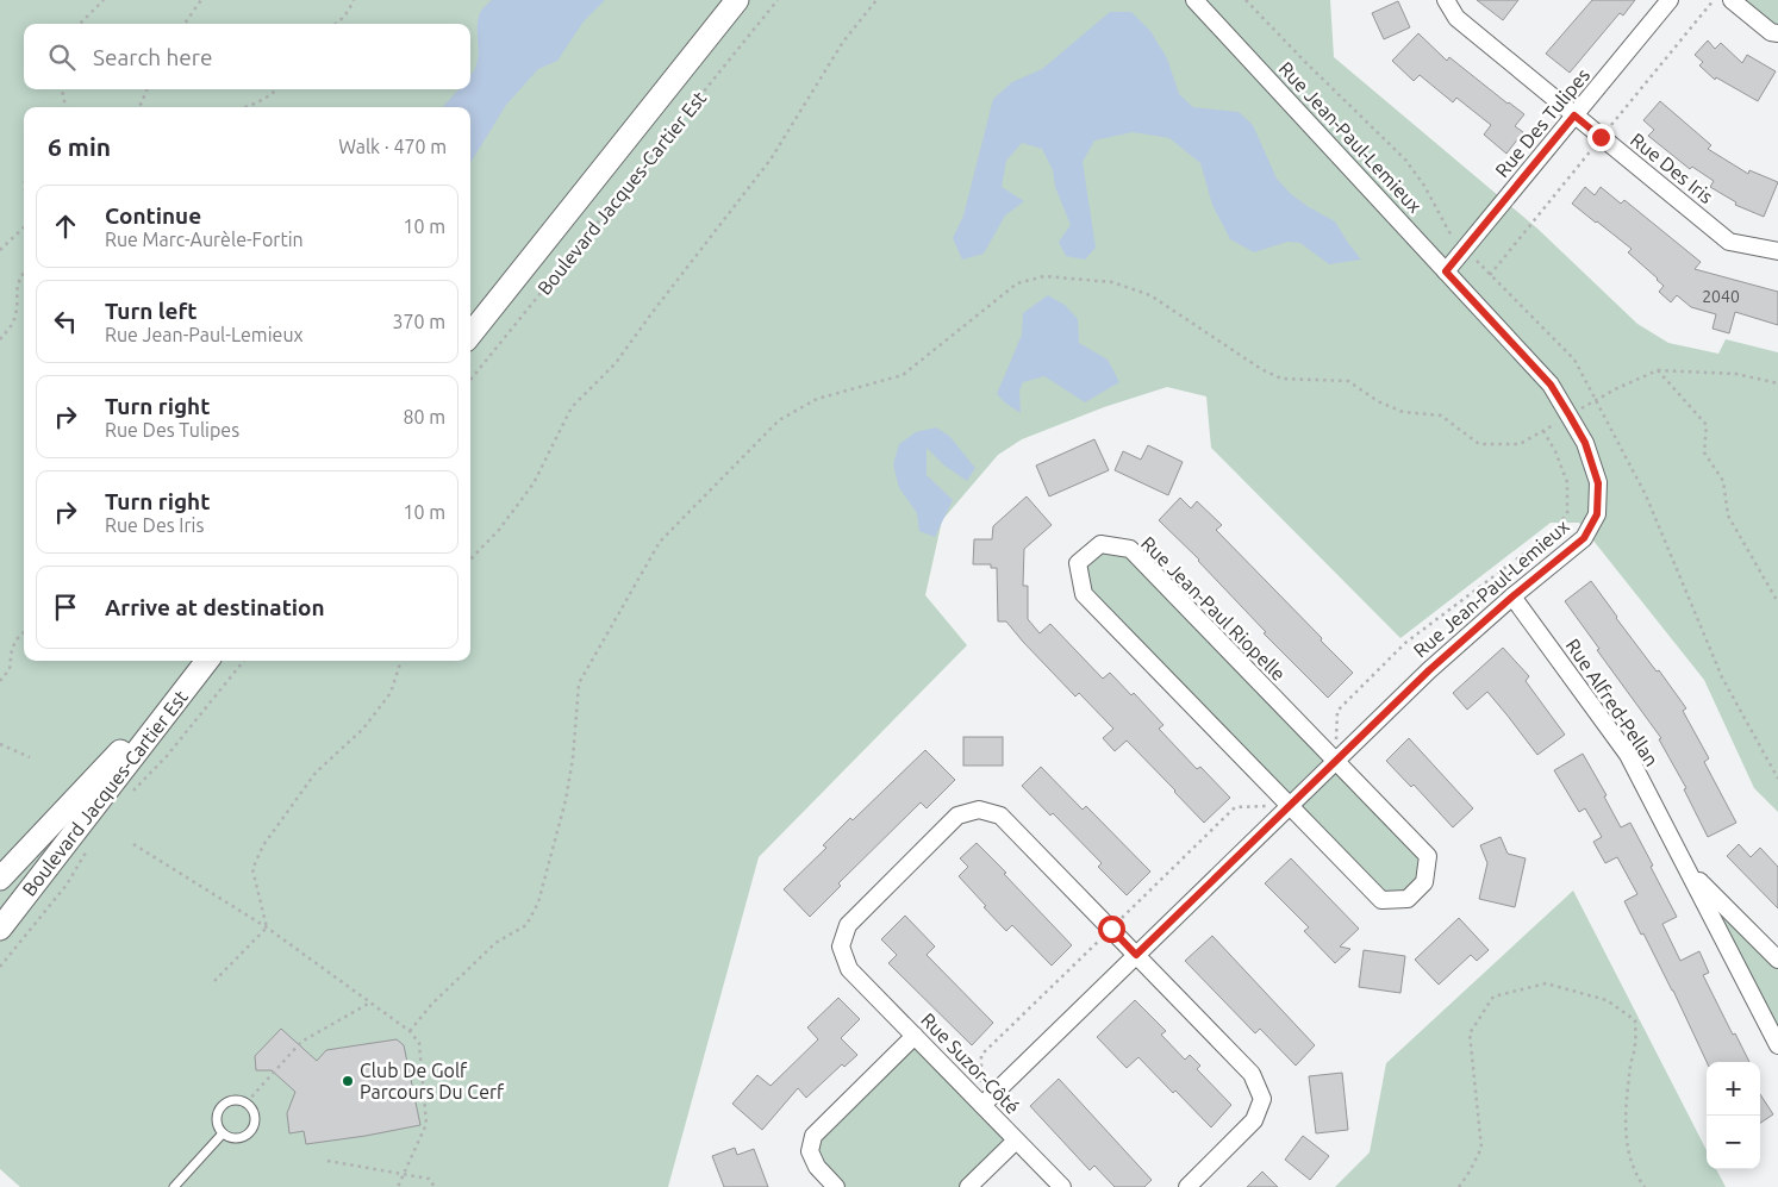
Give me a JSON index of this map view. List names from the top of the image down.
{
  "streets": {
    "main road": ["Boulevard Jacques-Cartier Est"],
    "street": [
      "Rue Des Tulipes",
      "Rue Jean-Paul-Lemieux",
      "Rue Des Iris",
      "Rue Jean-Paul Riopelle",
      "Rue Alfred-Pellan",
      "Rue Suzor-Côté"
    ]
  },
  "crossings": [
    ["Rue Des Tulipes", "Rue Jean-Paul-Lemieux"],
    ["Rue Des Tulipes", "Rue Des Iris"],
    ["Rue Jean-Paul-Lemieux", "Rue Jean-Paul Riopelle"],
    ["Rue Jean-Paul-Lemieux", "Rue Alfred-Pellan"],
    ["Rue Jean-Paul-Lemieux", "Rue Suzor-Côté"]
  ],
  "places": ["Club De Golf Parcours Du Cerf"],
  "house_numbers": ["2040"],
  "page": {
    "search": "Search here",
    "heading": ["6 min", "Walk · 470 m"],
    "list": [
      ["Continue", "Rue Marc-Aurèle-Fortin", "10 m"],
      ["Turn left", "Rue Jean-Paul-Lemieux", "370 m"],
      ["Turn right", "Rue Des Tulipes", "80 m"],
      ["Turn right", "Rue Des Iris", "10 m"],
      "Arrive at destination"
    ],
    "map_buttons": ["+", "−"]
  }
}
